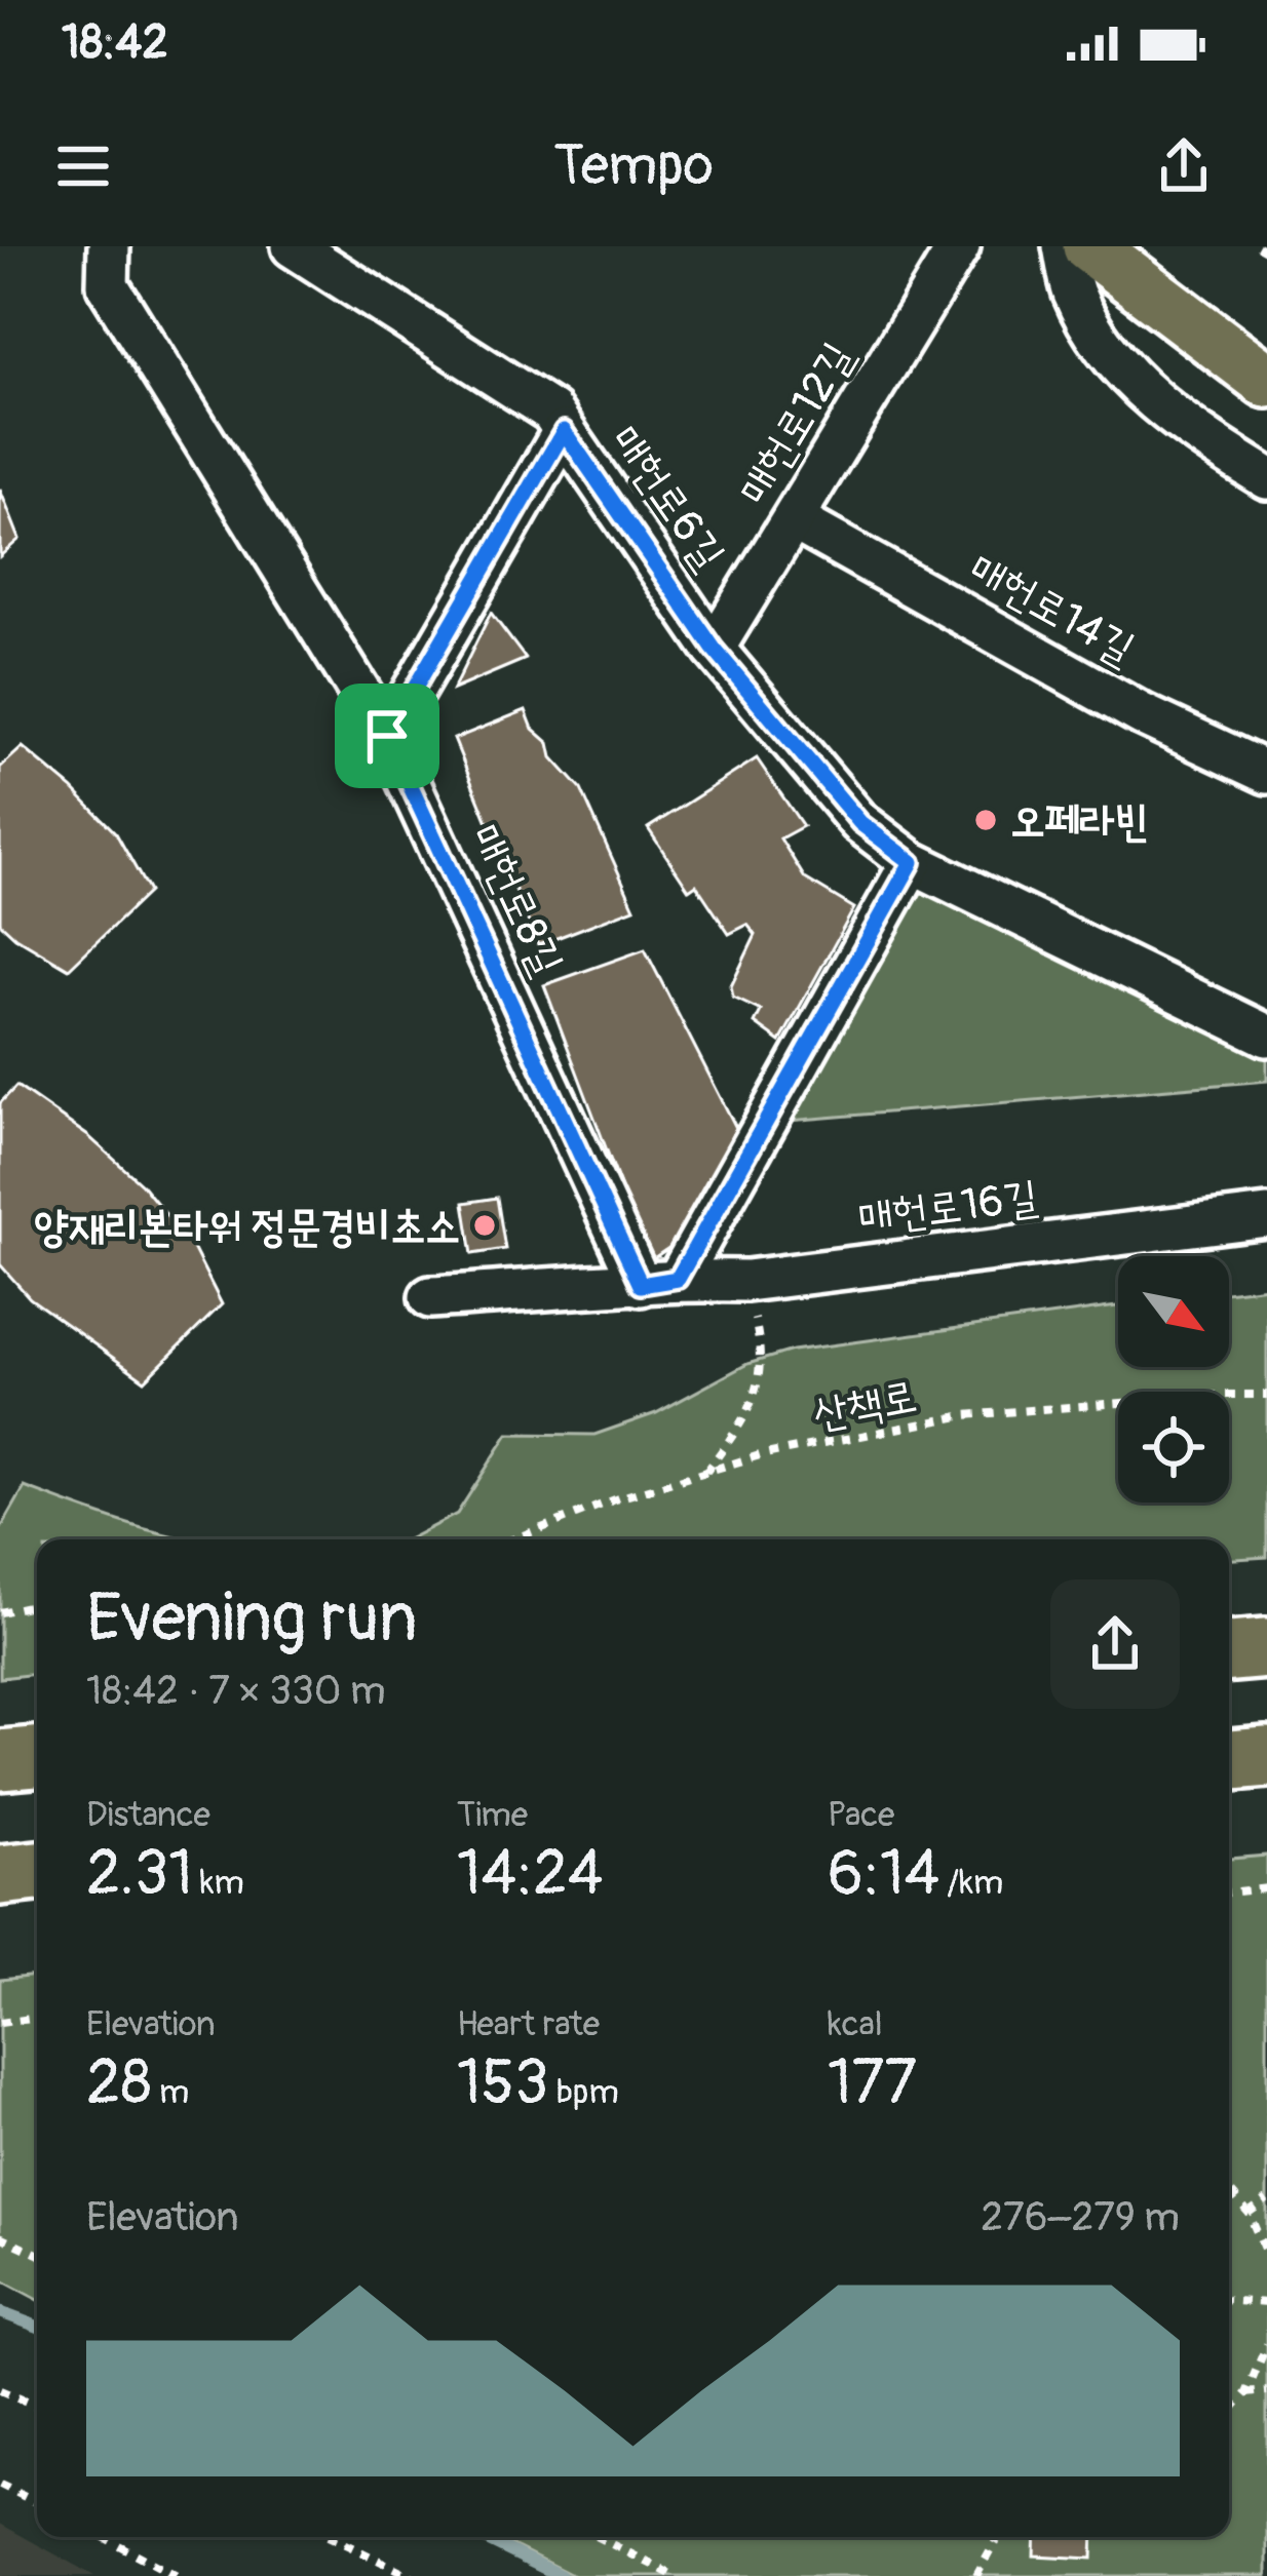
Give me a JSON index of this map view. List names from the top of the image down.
{
  "streets": {
    "street": [
      "매헌로12길",
      "매헌로6길",
      "매헌로14길",
      "매헌로8길",
      "매헌로16길"
    ],
    "path": ["산책로"]
  },
  "crossings": [
    ["매헌로12길", "매헌로6길"],
    ["매헌로12길", "매헌로14길"],
    ["매헌로8길", "매헌로16길"]
  ],
  "places": ["오페라빈", "양재리본타워 정문경비초소"],
  "north": "bottom right",
  "page": {
    "status": "18:42",
    "header": "Tempo",
    "heading": ["Evening run", "18:42 · 7 × 330 m"],
    "stats": [
      ["Distance", "2.31 km"],
      ["Time", "14:24"],
      ["Pace", "6:14 /km"],
      ["Elevation", "28 m"],
      ["Heart rate", "153 bpm"],
      ["kcal", "177"]
    ],
    "chart": ["Elevation", "276–279 m"]
  }
}
